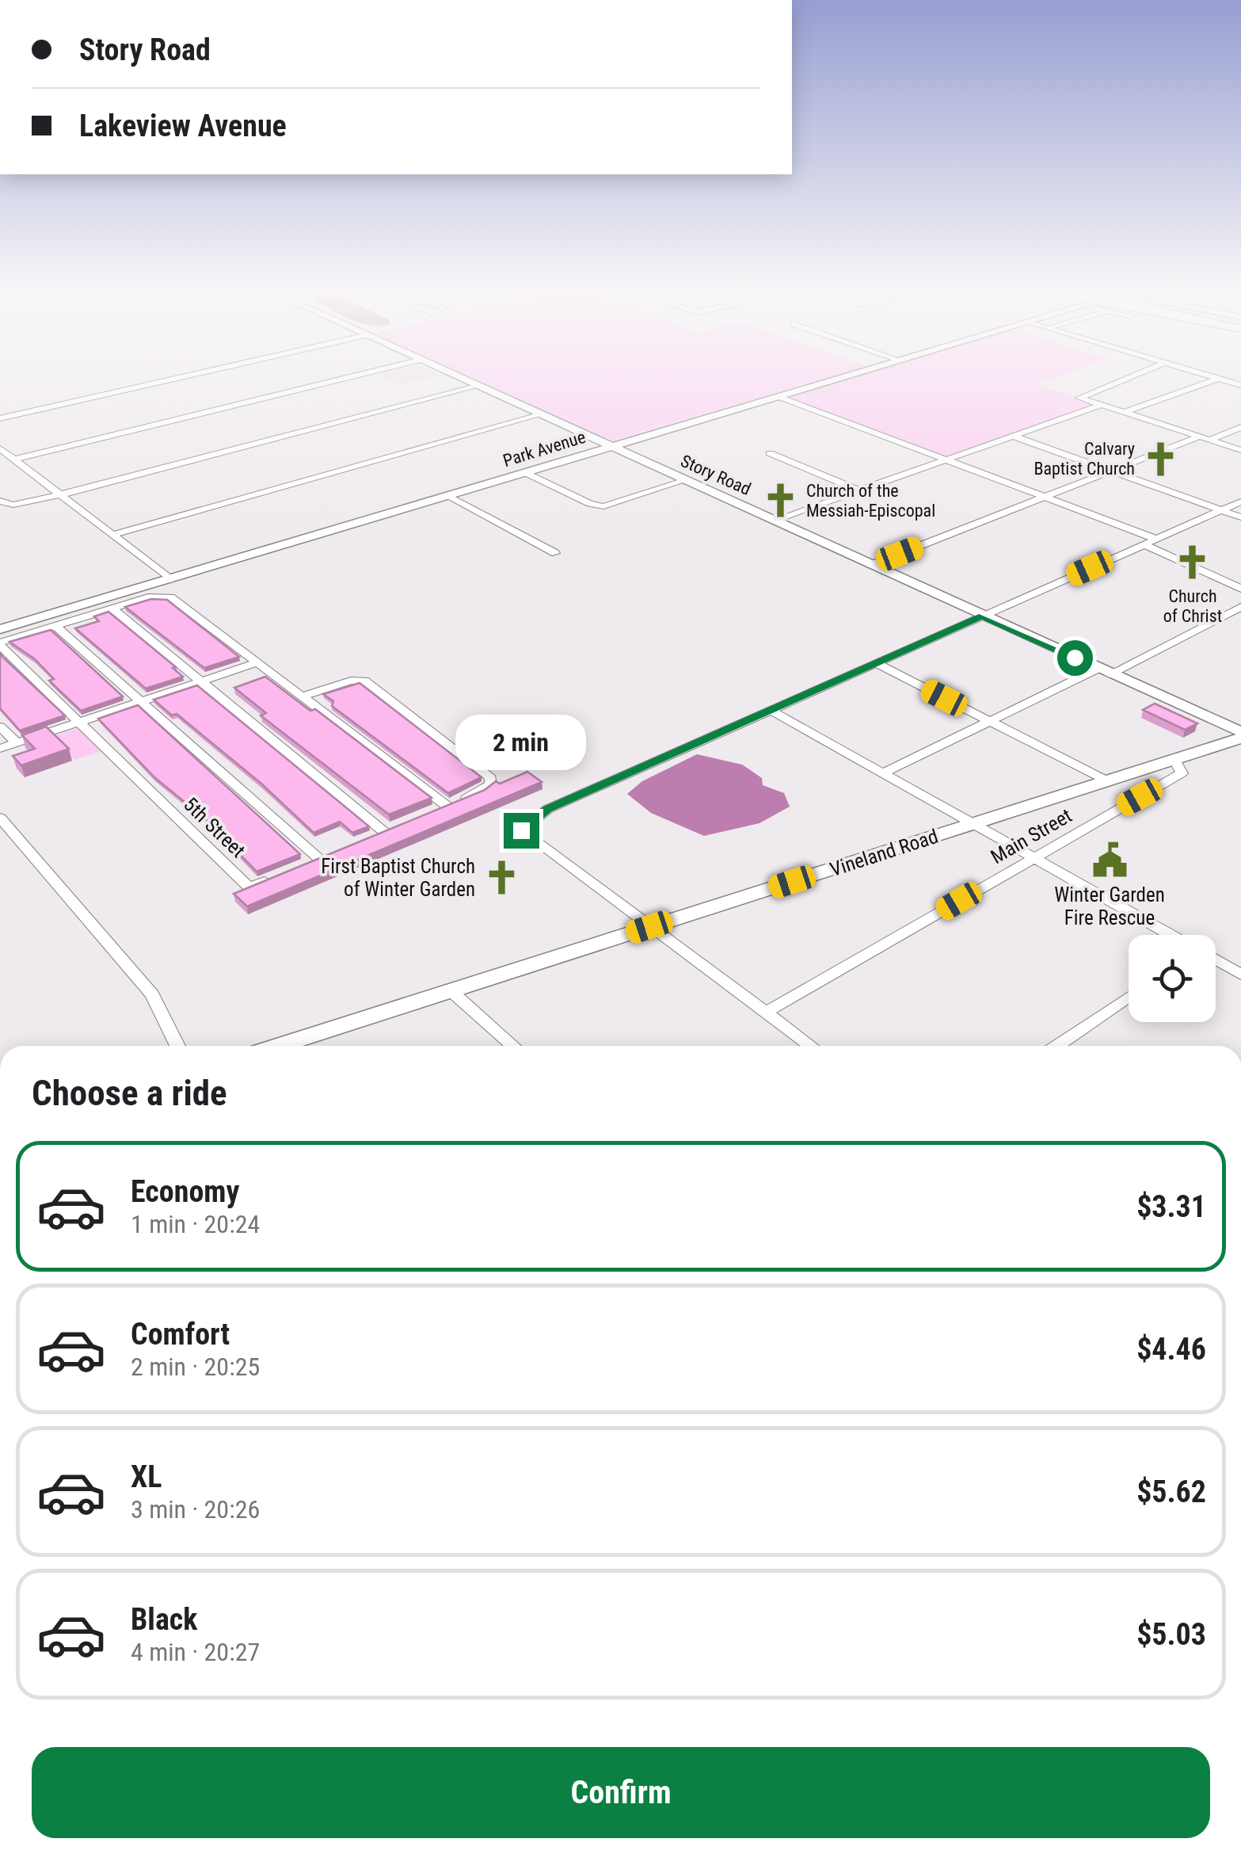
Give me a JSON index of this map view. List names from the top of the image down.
{
  "streets": {
    "main road": ["Vineland Road"],
    "street": [
      "Park Avenue",
      "Story Road",
      "5th Street",
      "Main Street"
    ]
  },
  "crossings": [
    ["Park Avenue", "Story Road"],
    ["Story Road", "Vineland Road"],
    ["Main Street", "Vineland Road"]
  ],
  "places": {
    "church": [
      "Calvary Baptist Church",
      "Church of the Messiah-Episcopal",
      "Church of Christ",
      "First Baptist Church of Winter Garden"
    ],
    "public building": ["Winter Garden Fire Rescue"]
  },
  "page": {
    "banner": ["Story Road", "Lakeview Avenue"],
    "bubble": "2 min",
    "heading": "Choose a ride",
    "list": [
      {
        "name": "Economy",
        "note": "1 min · 20:24",
        "value": "$3.31"
      },
      {
        "name": "Comfort",
        "note": "2 min · 20:25",
        "value": "$4.46"
      },
      {
        "name": "XL",
        "note": "3 min · 20:26",
        "value": "$5.62"
      },
      {
        "name": "Black",
        "note": "4 min · 20:27",
        "value": "$5.03"
      }
    ],
    "buttons": "Confirm"
  }
}
